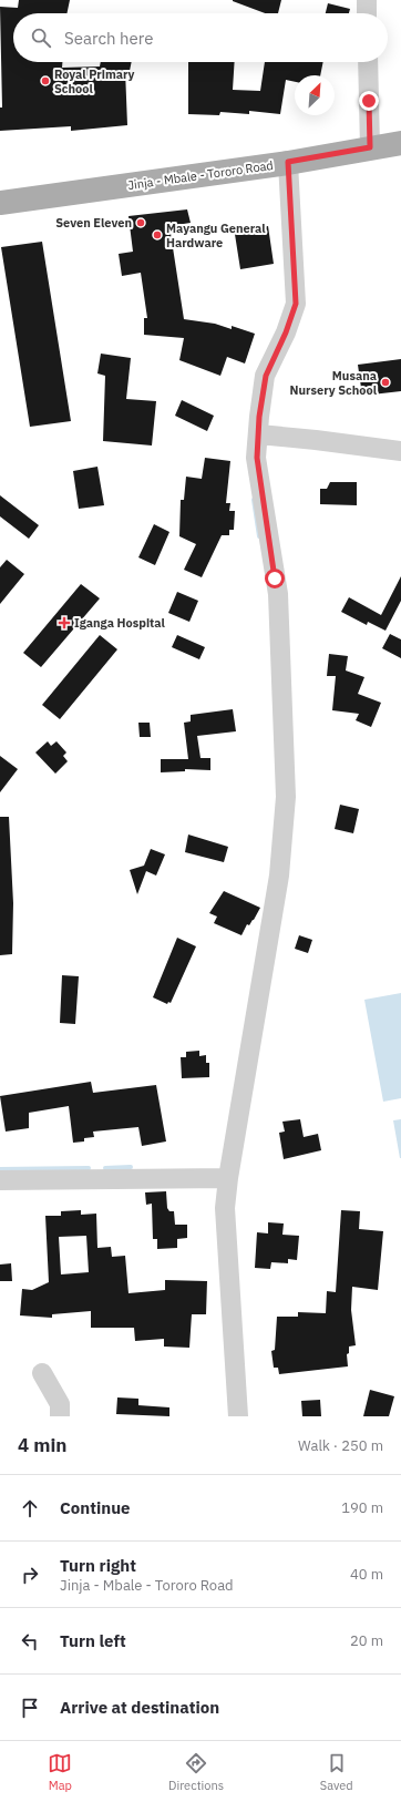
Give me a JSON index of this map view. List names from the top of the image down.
{
  "streets": {
    "main road": ["Jinja - Mbale - Tororo Road"]
  },
  "places": {
    "other": [
      "Royal Primary School",
      "Seven Eleven",
      "Mayangu General Hardware",
      "Musana Nursery School"
    ],
    "health": ["Iganga Hospital"]
  },
  "north": "top right",
  "page": {
    "search": "Search here",
    "heading": ["4 min", "Walk · 250 m"],
    "list": [
      ["Continue", "190 m"],
      ["Turn right", "Jinja - Mbale - Tororo Road", "40 m"],
      ["Turn left", "20 m"],
      "Arrive at destination"
    ],
    "nav": ["Map", "Directions", "Saved"]
  }
}
